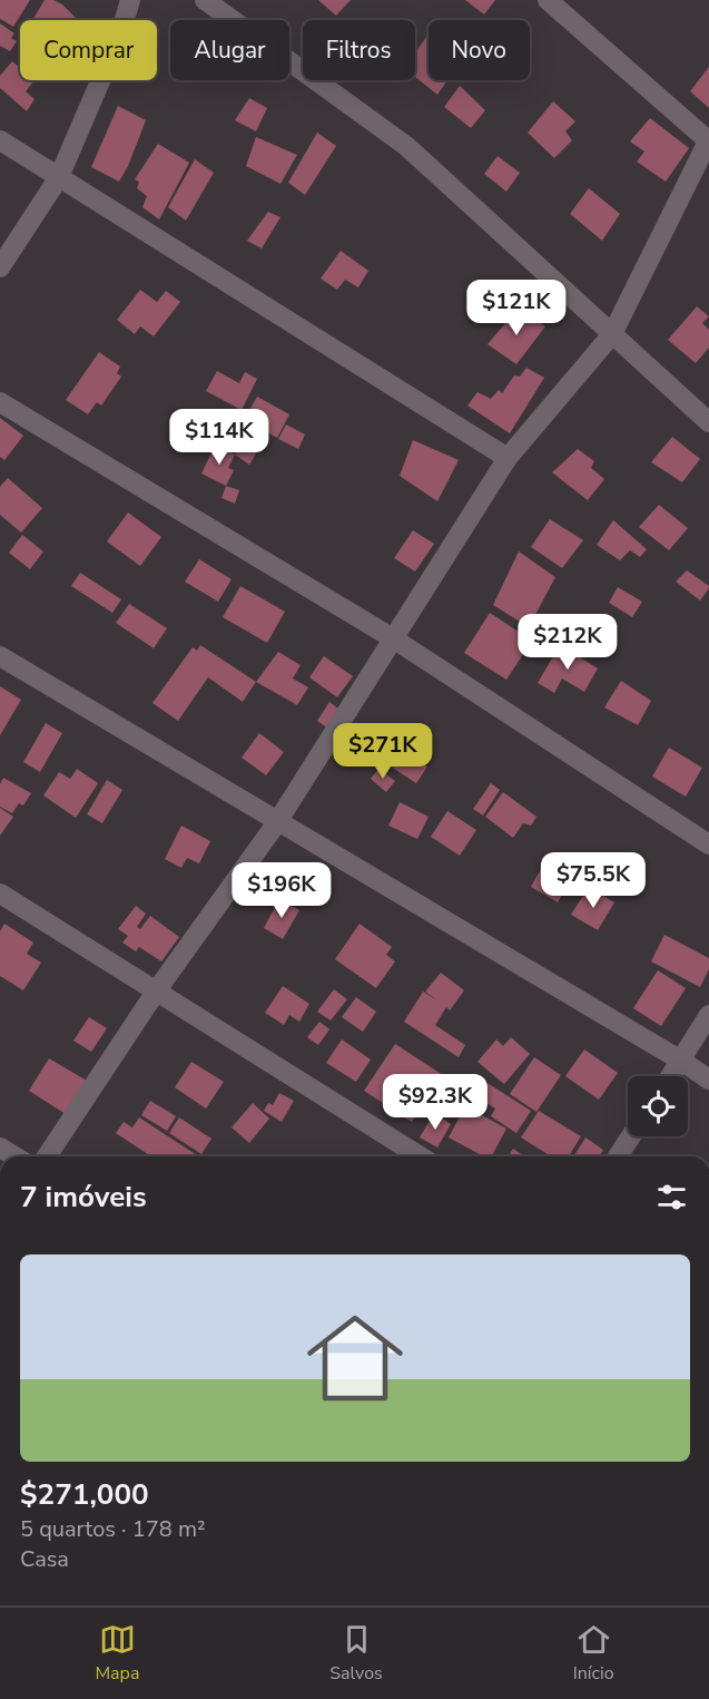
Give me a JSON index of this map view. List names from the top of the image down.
{
  "page": {
    "chip": [
      "Comprar",
      "Alugar",
      "Filtros",
      "Novo"
    ],
    "price": [
      "$121K",
      "$114K",
      "$212K",
      "$271K",
      "$75.5K",
      "$196K",
      "$92.3K"
    ],
    "heading": "7 imóveis",
    "list": [
      {
        "name": "$271,000",
        "note": "5 quartos · 178 m² · Casa"
      }
    ],
    "tabs": ["Mapa", "Salvos", "Início"]
  }
}
